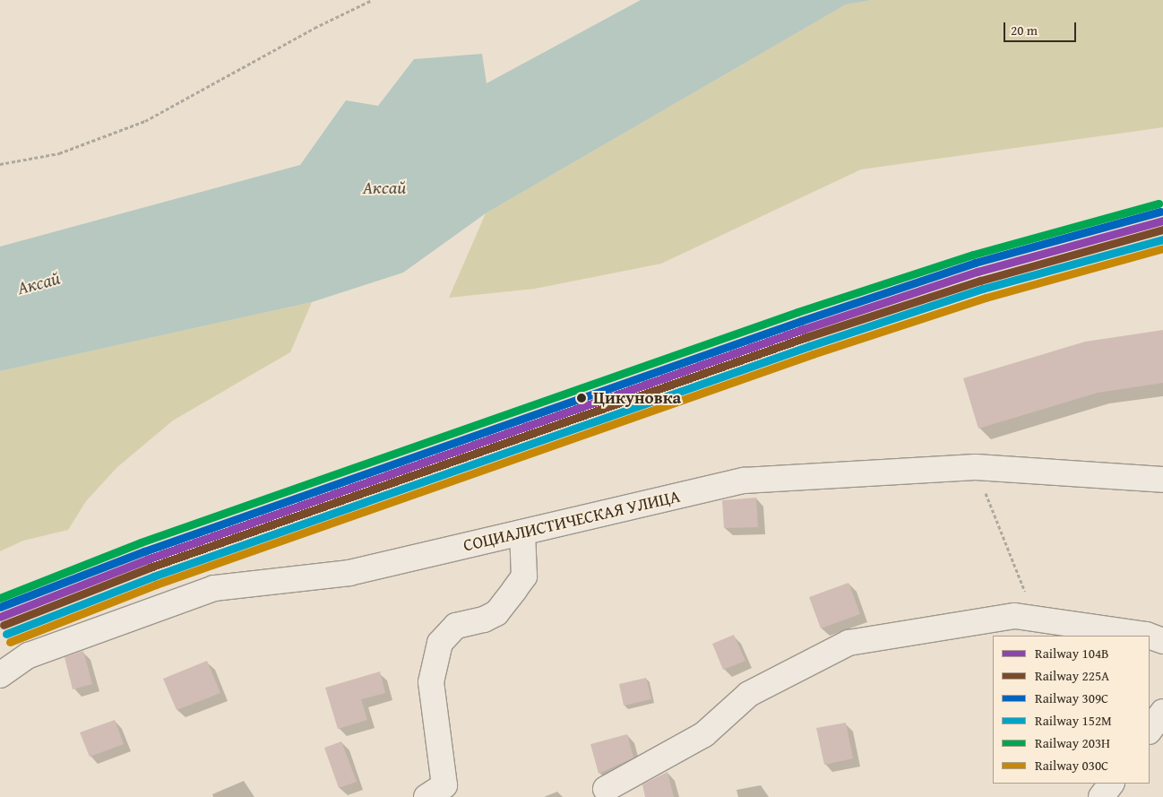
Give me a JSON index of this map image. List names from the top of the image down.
{
  "streets": {
    "street": ["СОЦИАЛИСТИЧЕСКАЯ УЛИЦА"]
  },
  "water": ["Аксай"],
  "places": ["Цикуновка"],
  "lines": [
    "rail line 203Н",
    "rail line 309С",
    "rail line 104В",
    "rail line 225А",
    "rail line 152М",
    "rail line 030C"
  ],
  "legend": [
    "Railway 104В",
    "Railway 225А",
    "Railway 309С",
    "Railway 152М",
    "Railway 203Н",
    "Railway 030C"
  ],
  "scale_bar": "20 m"
}
